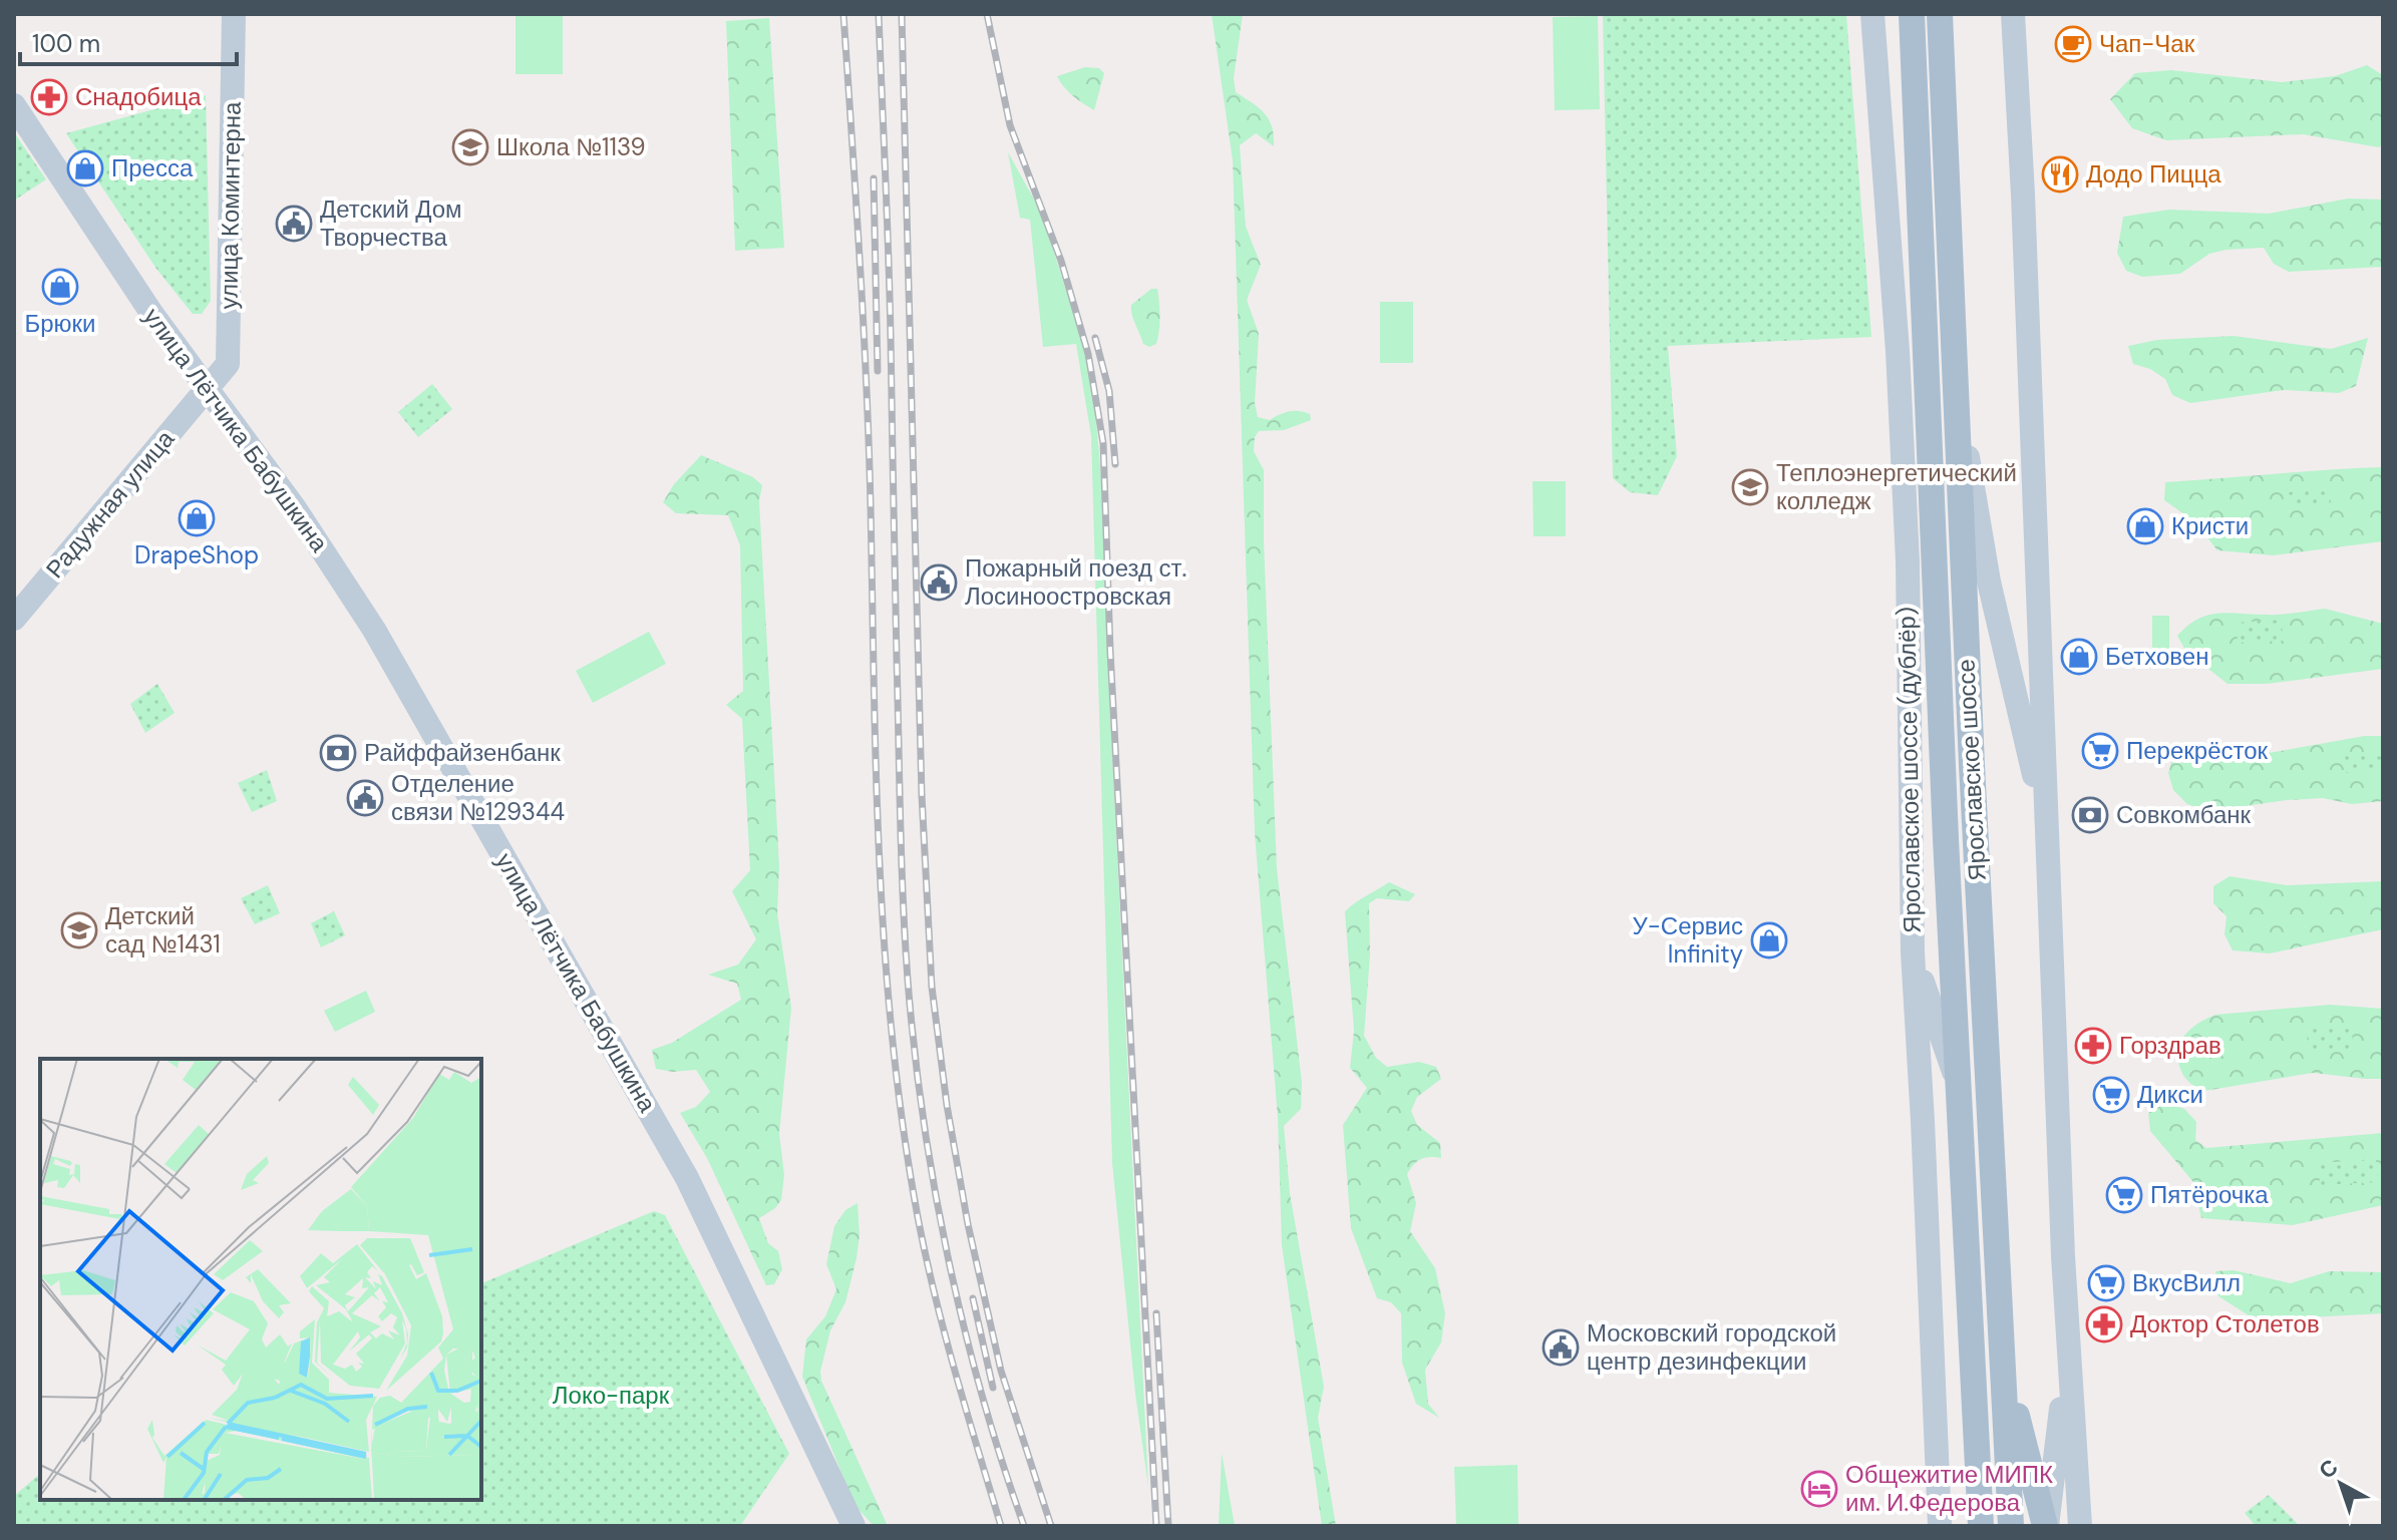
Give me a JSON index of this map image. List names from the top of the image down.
{
  "streets": {
    "main road": ["Ярославское шоссе"],
    "street": [
      "улица Коминтерна",
      "улица Лётчика Бабушкина",
      "Радужная улица",
      "Ярославское шоссе (дублёр)"
    ]
  },
  "crossings": [
    ["улица Коминтерна", "улица Лётчика Бабушкина"],
    ["улица Коминтерна", "Радужная улица"],
    ["улица Лётчика Бабушкина", "Радужная улица"]
  ],
  "parks": ["Локо-парк"],
  "places": {
    "cafe": ["Чап-Чак"],
    "pharmacy": ["Снадобица", "Горздрав", "Доктор Столетов"],
    "school or university": ["Школа №1139", "Теплоэнергетический колледж", "Детский сад №1431"],
    "shop": [
      "Пресса",
      "Брюки",
      "DrapeShop",
      "Кристи",
      "Бетховен",
      "У-Сервис Infinity"
    ],
    "restaurant": ["Додо Пицца"],
    "public building": [
      "Детский Дом Творчества",
      "Пожарный поезд ст. Лосиноостровская",
      "Отделение связи №129344",
      "Московский городской центр дезинфекции"
    ],
    "supermarket": [
      "Перекрёсток",
      "Дикси",
      "Пятёрочка",
      "ВкусВилл"
    ],
    "bank": ["Райффайзенбанк", "Совкомбанк"],
    "hotel": ["Общежитие МИПК им. И.Федерова"]
  },
  "scale_bar": "100 m",
  "north": "top left"
}
